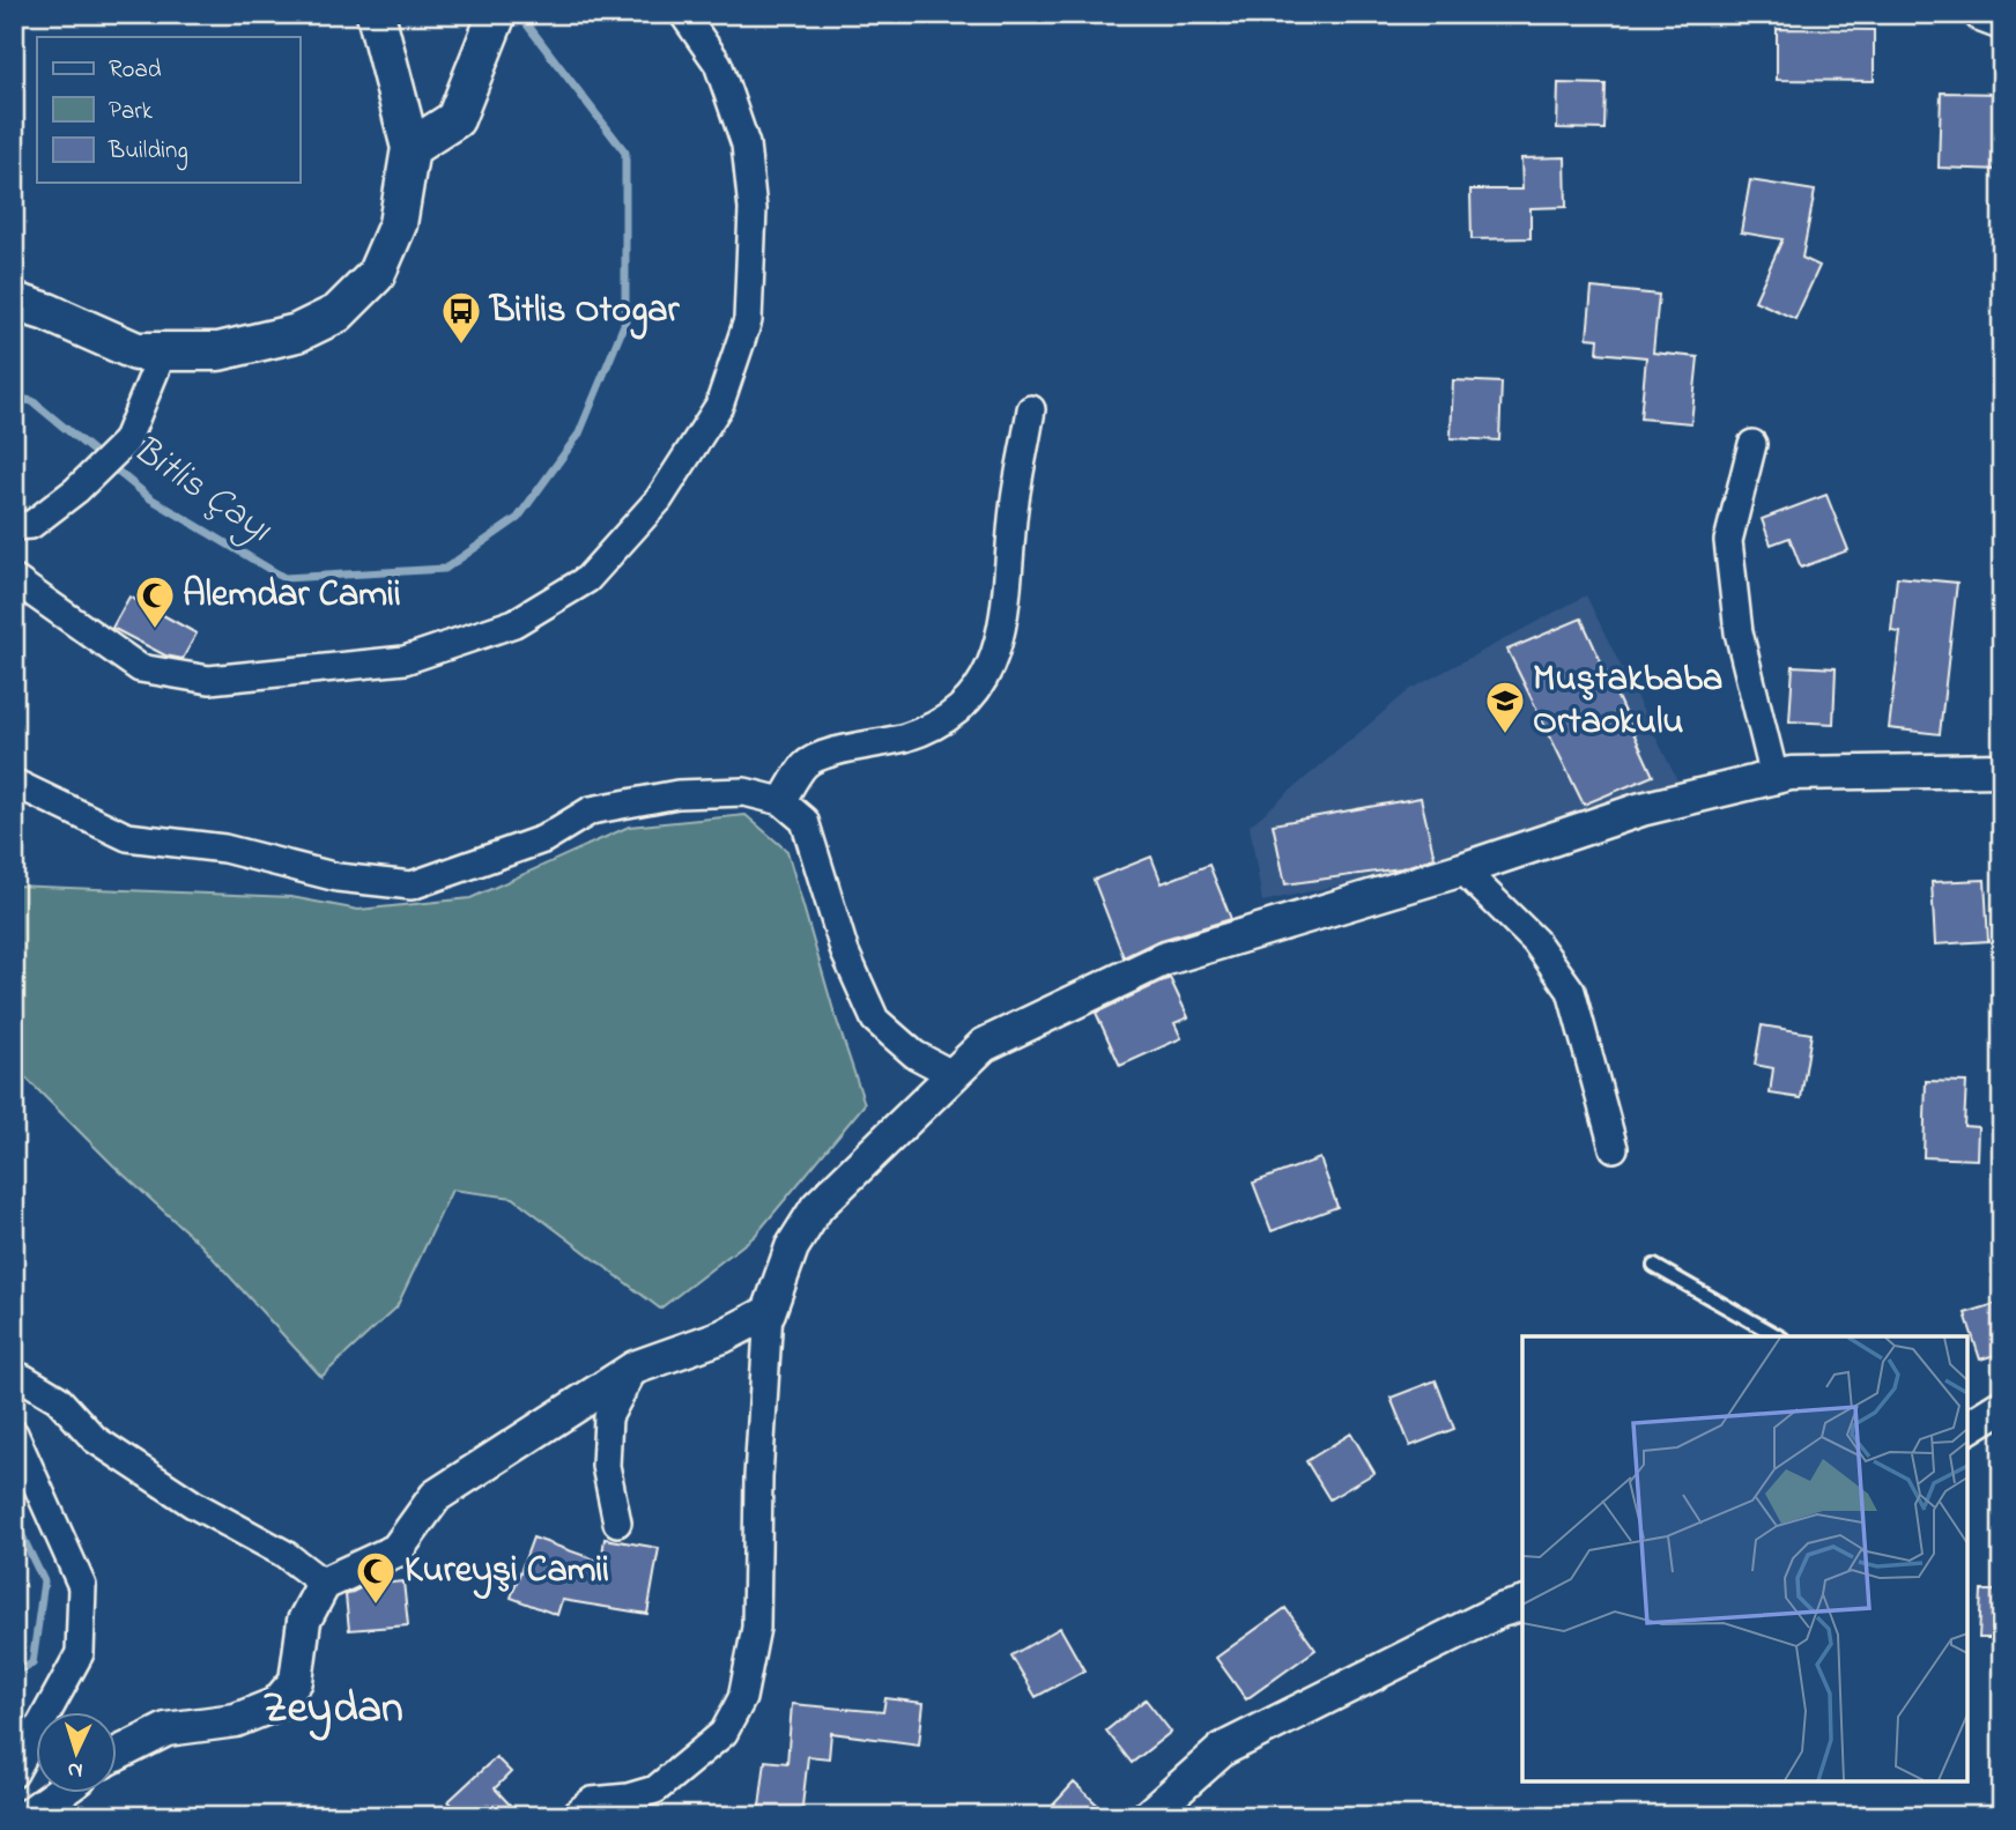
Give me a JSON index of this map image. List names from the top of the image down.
{
  "districts": ["Zeydan"],
  "water": ["Bitlis Çayı"],
  "places": {
    "bus stop": ["Bitlis Otogar"],
    "mosque": ["Alemdar Camii", "Kureyşi Camii"],
    "school or university": ["Muştakbaba Ortaokulu"]
  },
  "legend": ["Road", "Park", "Building"],
  "north": "bottom"
}
